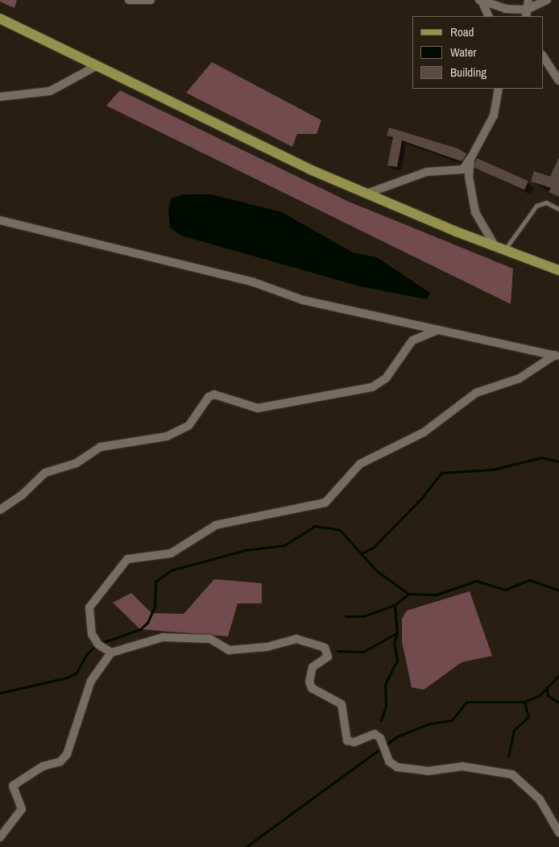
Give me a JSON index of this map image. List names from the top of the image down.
{
  "legend": ["Road", "Water", "Building"]
}
